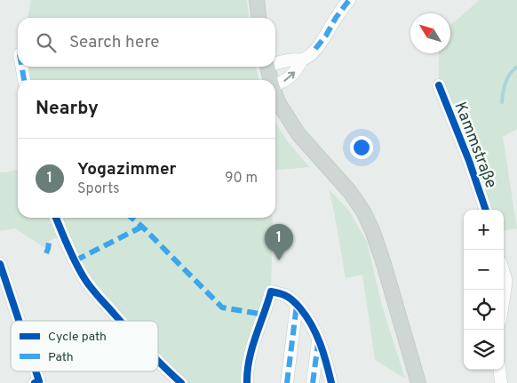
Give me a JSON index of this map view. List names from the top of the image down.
{
  "streets": {
    "street": ["Kammstraße"]
  },
  "legend": ["Cycle path", "Path"],
  "north": "top left",
  "page": {
    "search": "Search here",
    "heading": "Nearby",
    "list": [
      {
        "mark": "1",
        "name": "Yogazimmer",
        "note": "Sports",
        "value": "90 m"
      }
    ],
    "map_buttons": ["+", "−"],
    "pins": "1"
  }
}
